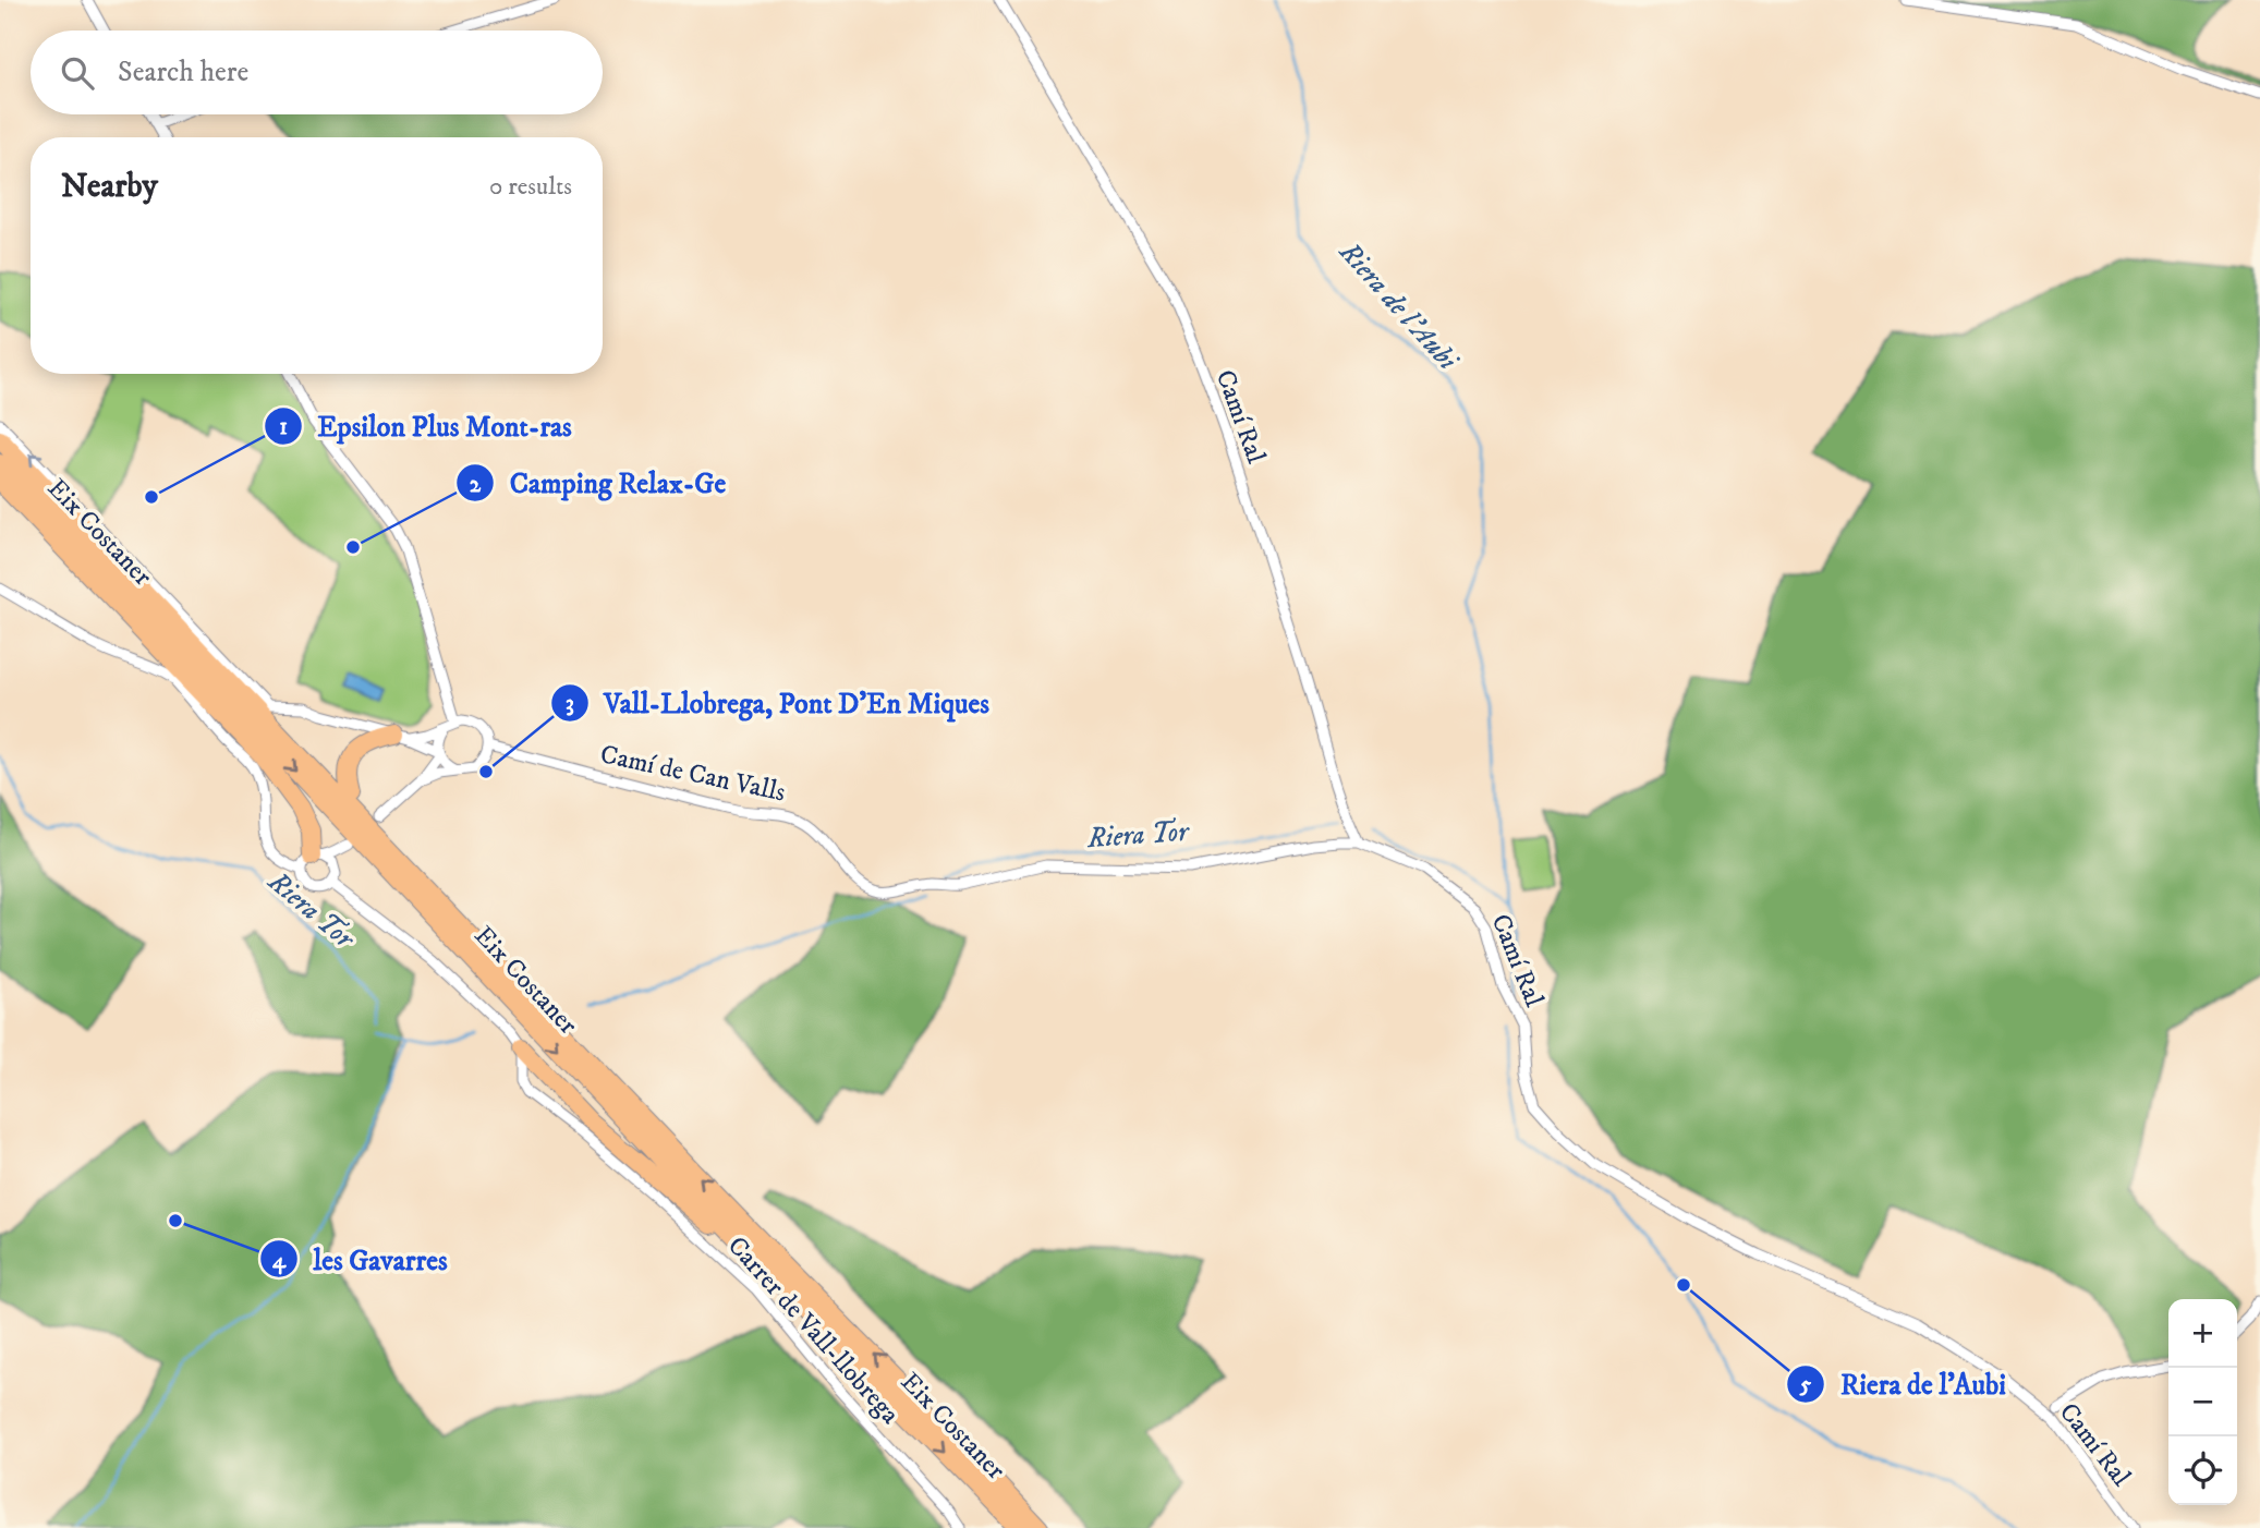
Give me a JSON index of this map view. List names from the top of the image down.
{
  "streets": {
    "highway": ["Eix Costaner"],
    "street": ["Camí Ral", "Camí de Can Valls", "Carrer de Vall-llobrega"]
  },
  "crossings": [
    ["Camí Ral", "Camí de Can Valls"]
  ],
  "water": ["Riera de l'Aubi", "Riera Tor"],
  "places": [
    "Epsilon Plus Mont-ras",
    "Camping Relax-Ge",
    "Vall-Llobrega, Pont D'En Miques",
    "les Gavarres",
    "Riera de l'Aubi"
  ],
  "page": {
    "search": "Search here",
    "heading": ["Nearby", "0 results"],
    "map_buttons": ["+", "−"]
  }
}
